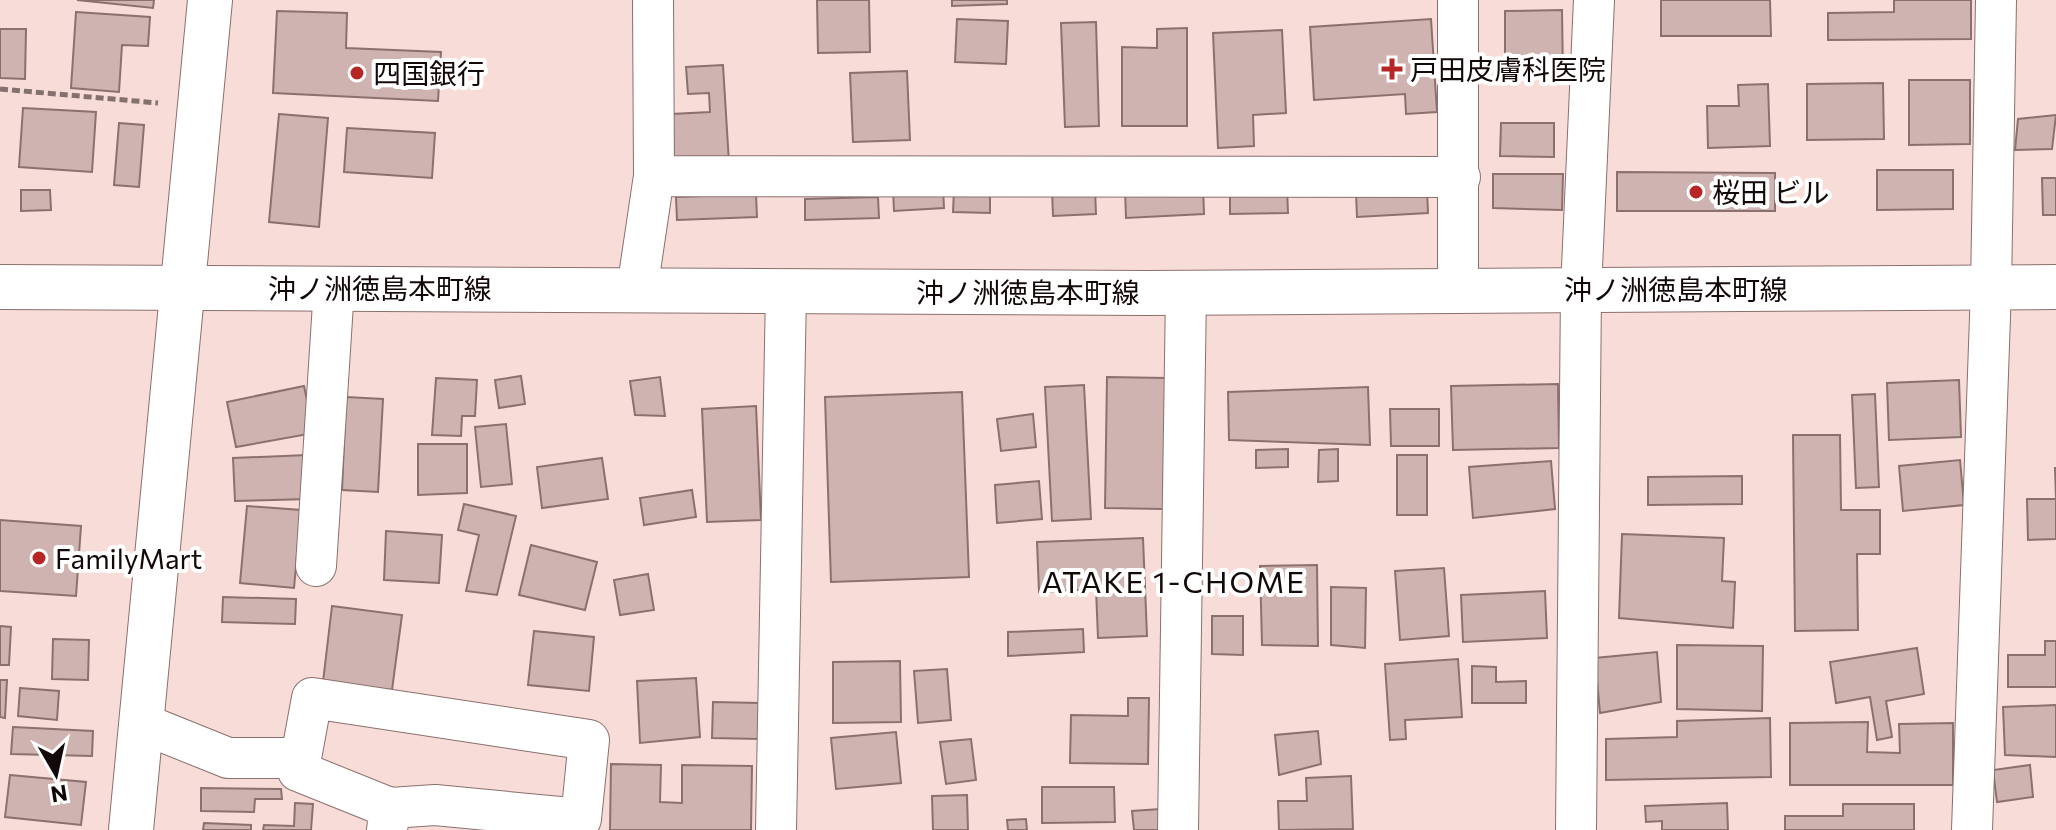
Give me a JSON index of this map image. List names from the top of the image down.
{
  "streets": {
    "main road": ["沖ノ洲徳島本町線"]
  },
  "districts": ["ATAKE 1-CHOME"],
  "places": {
    "health": ["戸田皮膚科医院"],
    "other": ["四国銀行", "桜田 ビル", "FamilyMart"]
  },
  "north": "bottom"
}
